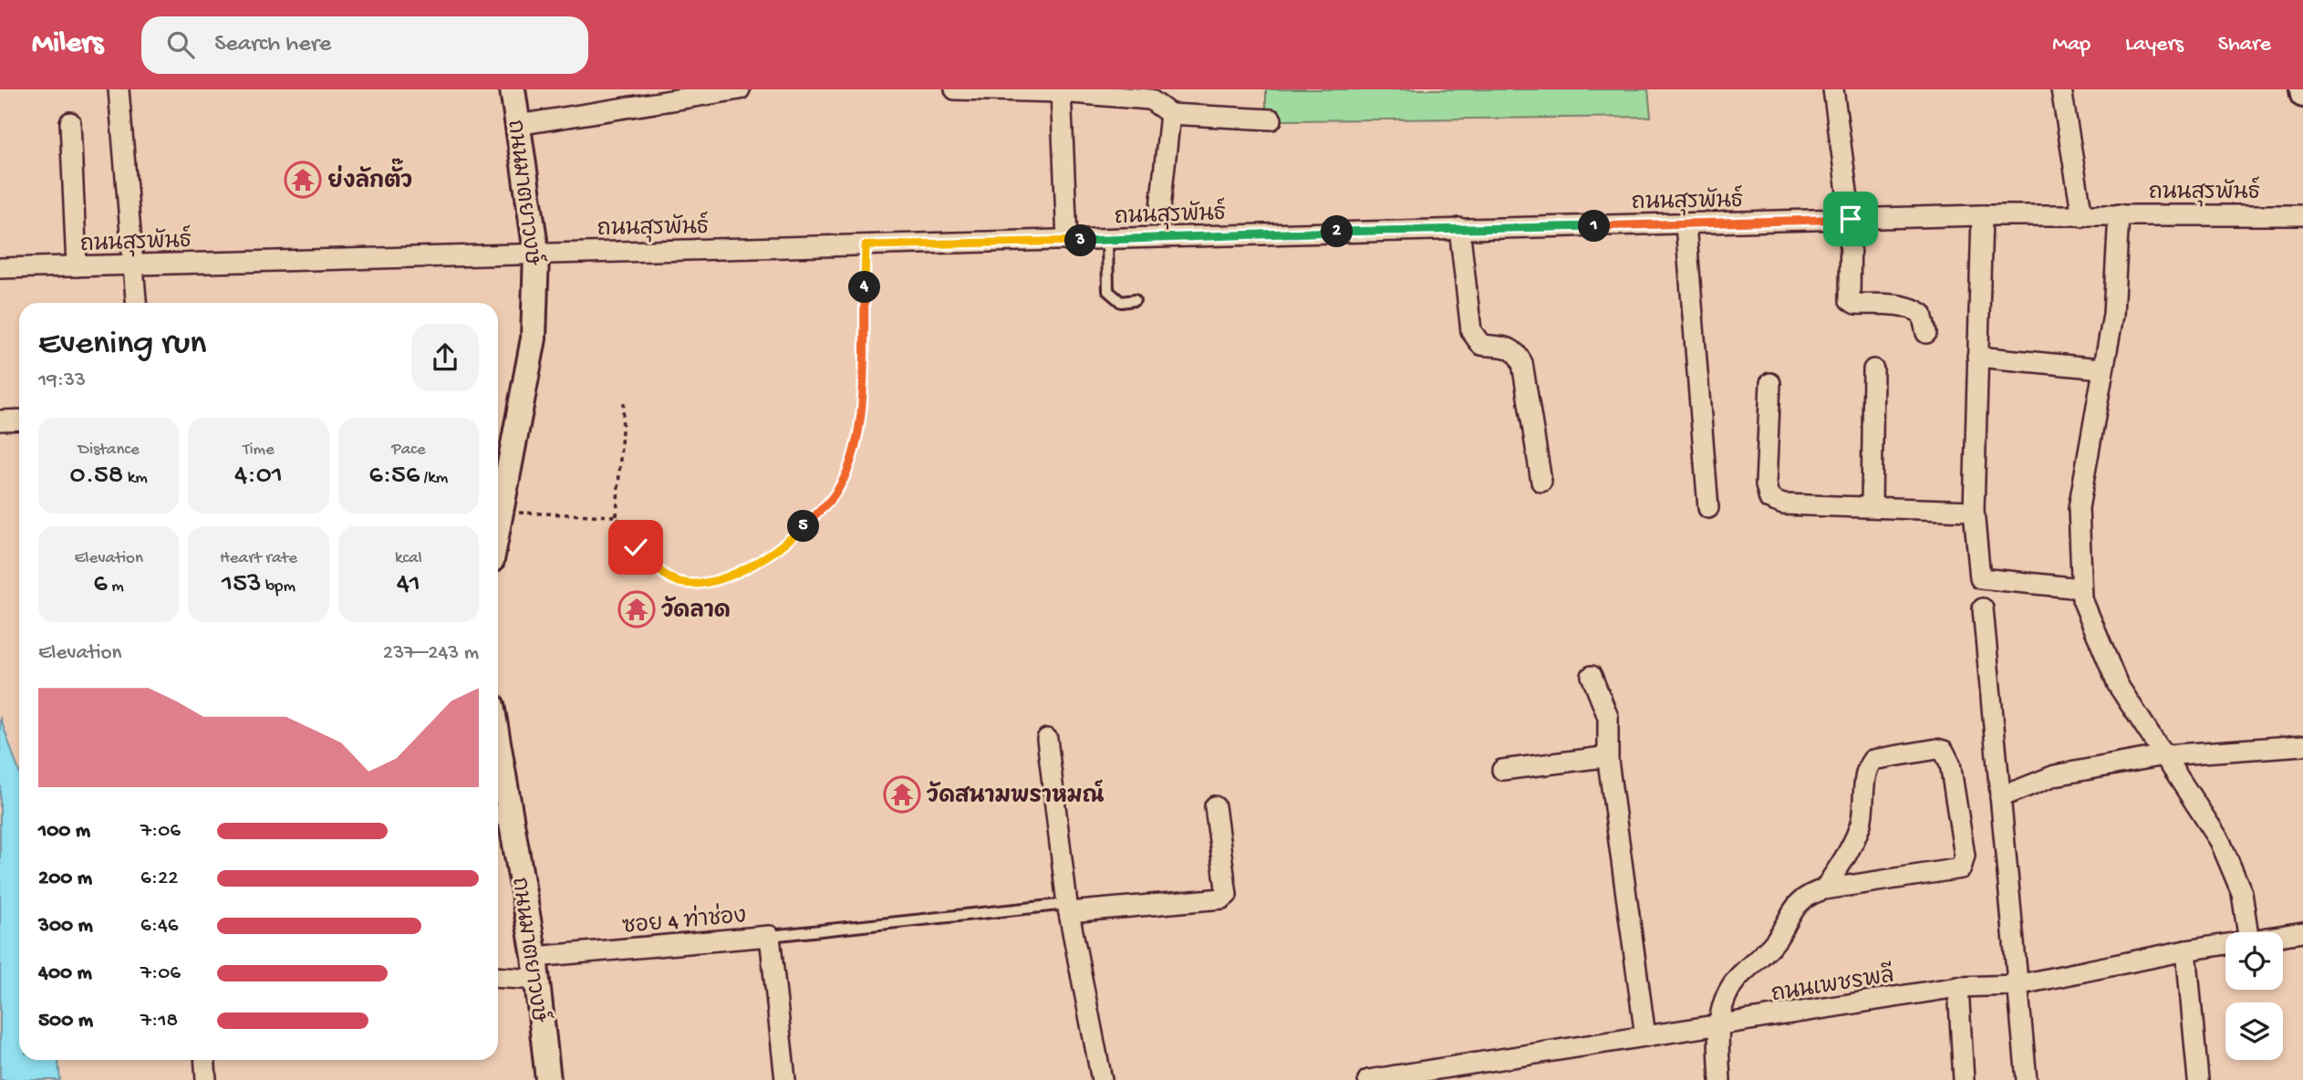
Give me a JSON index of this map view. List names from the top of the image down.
{
  "streets": {
    "street": [
      "ถนนสุรพันธ์",
      "ถนนมาตยาวงษ์",
      "ซอย 4 ท่าช่อง",
      "ถนนเพชรพลี"
    ]
  },
  "crossings": [
    ["ถนนสุรพันธ์", "ถนนมาตยาวงษ์"],
    ["ถนนมาตยาวงษ์", "ซอย 4 ท่าช่อง"]
  ],
  "places": {
    "temple": ["ย่งลักตั๊ว", "วัดลาด", "วัดสนามพราหมณ์"]
  },
  "page": {
    "header": "Milers",
    "search": "Search here",
    "nav": ["Map", "Layers", "Share"],
    "pins": [
      "1",
      "2",
      "3",
      "4",
      "5"
    ],
    "heading": ["Evening run", "19:33"],
    "stats": [
      ["Distance", "0.58 km"],
      ["Time", "4:01"],
      ["Pace", "6:56 /km"],
      ["Elevation", "6 m"],
      ["Heart rate", "153 bpm"],
      ["kcal", "41"]
    ],
    "chart": ["Elevation", "237–243 m"],
    "list": [
      {
        "name": "100 m",
        "note": "7:06"
      },
      {
        "name": "200 m",
        "note": "6:22"
      },
      {
        "name": "300 m",
        "note": "6:46"
      },
      {
        "name": "400 m",
        "note": "7:06"
      },
      {
        "name": "500 m",
        "note": "7:18"
      }
    ]
  }
}
